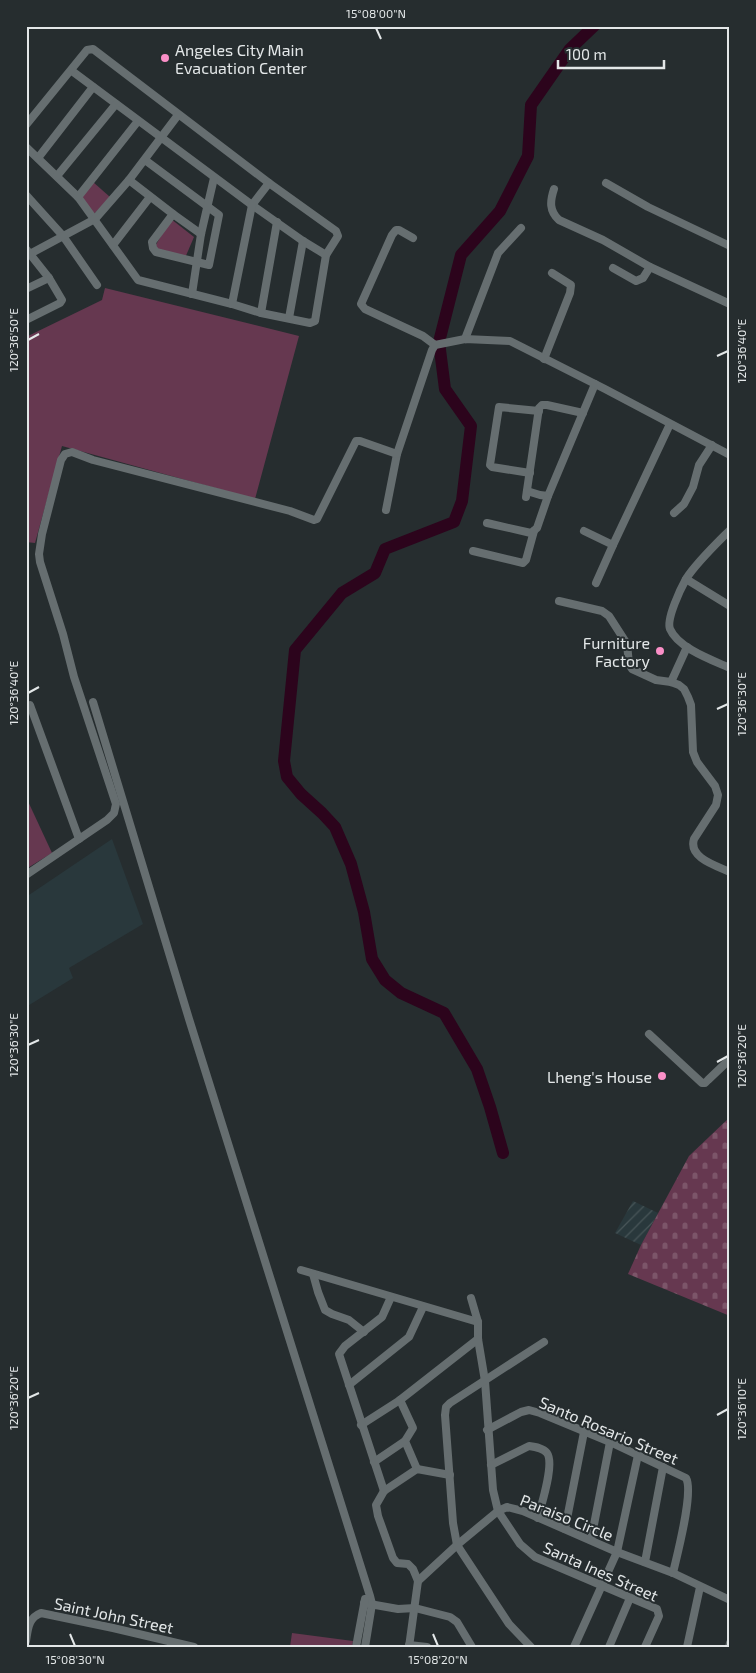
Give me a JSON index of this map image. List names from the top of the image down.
{
  "streets": {
    "street": [
      "Santo Rosario Street",
      "Paraiso Circle",
      "Santa Ines Street",
      "Saint John Street"
    ]
  },
  "crossings": [
    ["Santo Rosario Street", "Paraiso Circle"],
    ["Santo Rosario Street", "Santa Ines Street"],
    ["Paraiso Circle", "Santa Ines Street"]
  ],
  "places": ["Angeles City Main Evacuation Center", "Furniture Factory", "Lheng's House"],
  "scale_bar": "100 m",
  "coordinates": [
    "15°08'00\"N",
    "120°36'50\"E",
    "120°36'40\"E",
    "120°36'30\"E",
    "120°36'20\"E",
    "120°36'10\"E",
    "15°08'30\"N",
    "15°08'20\"N"
  ]
}
